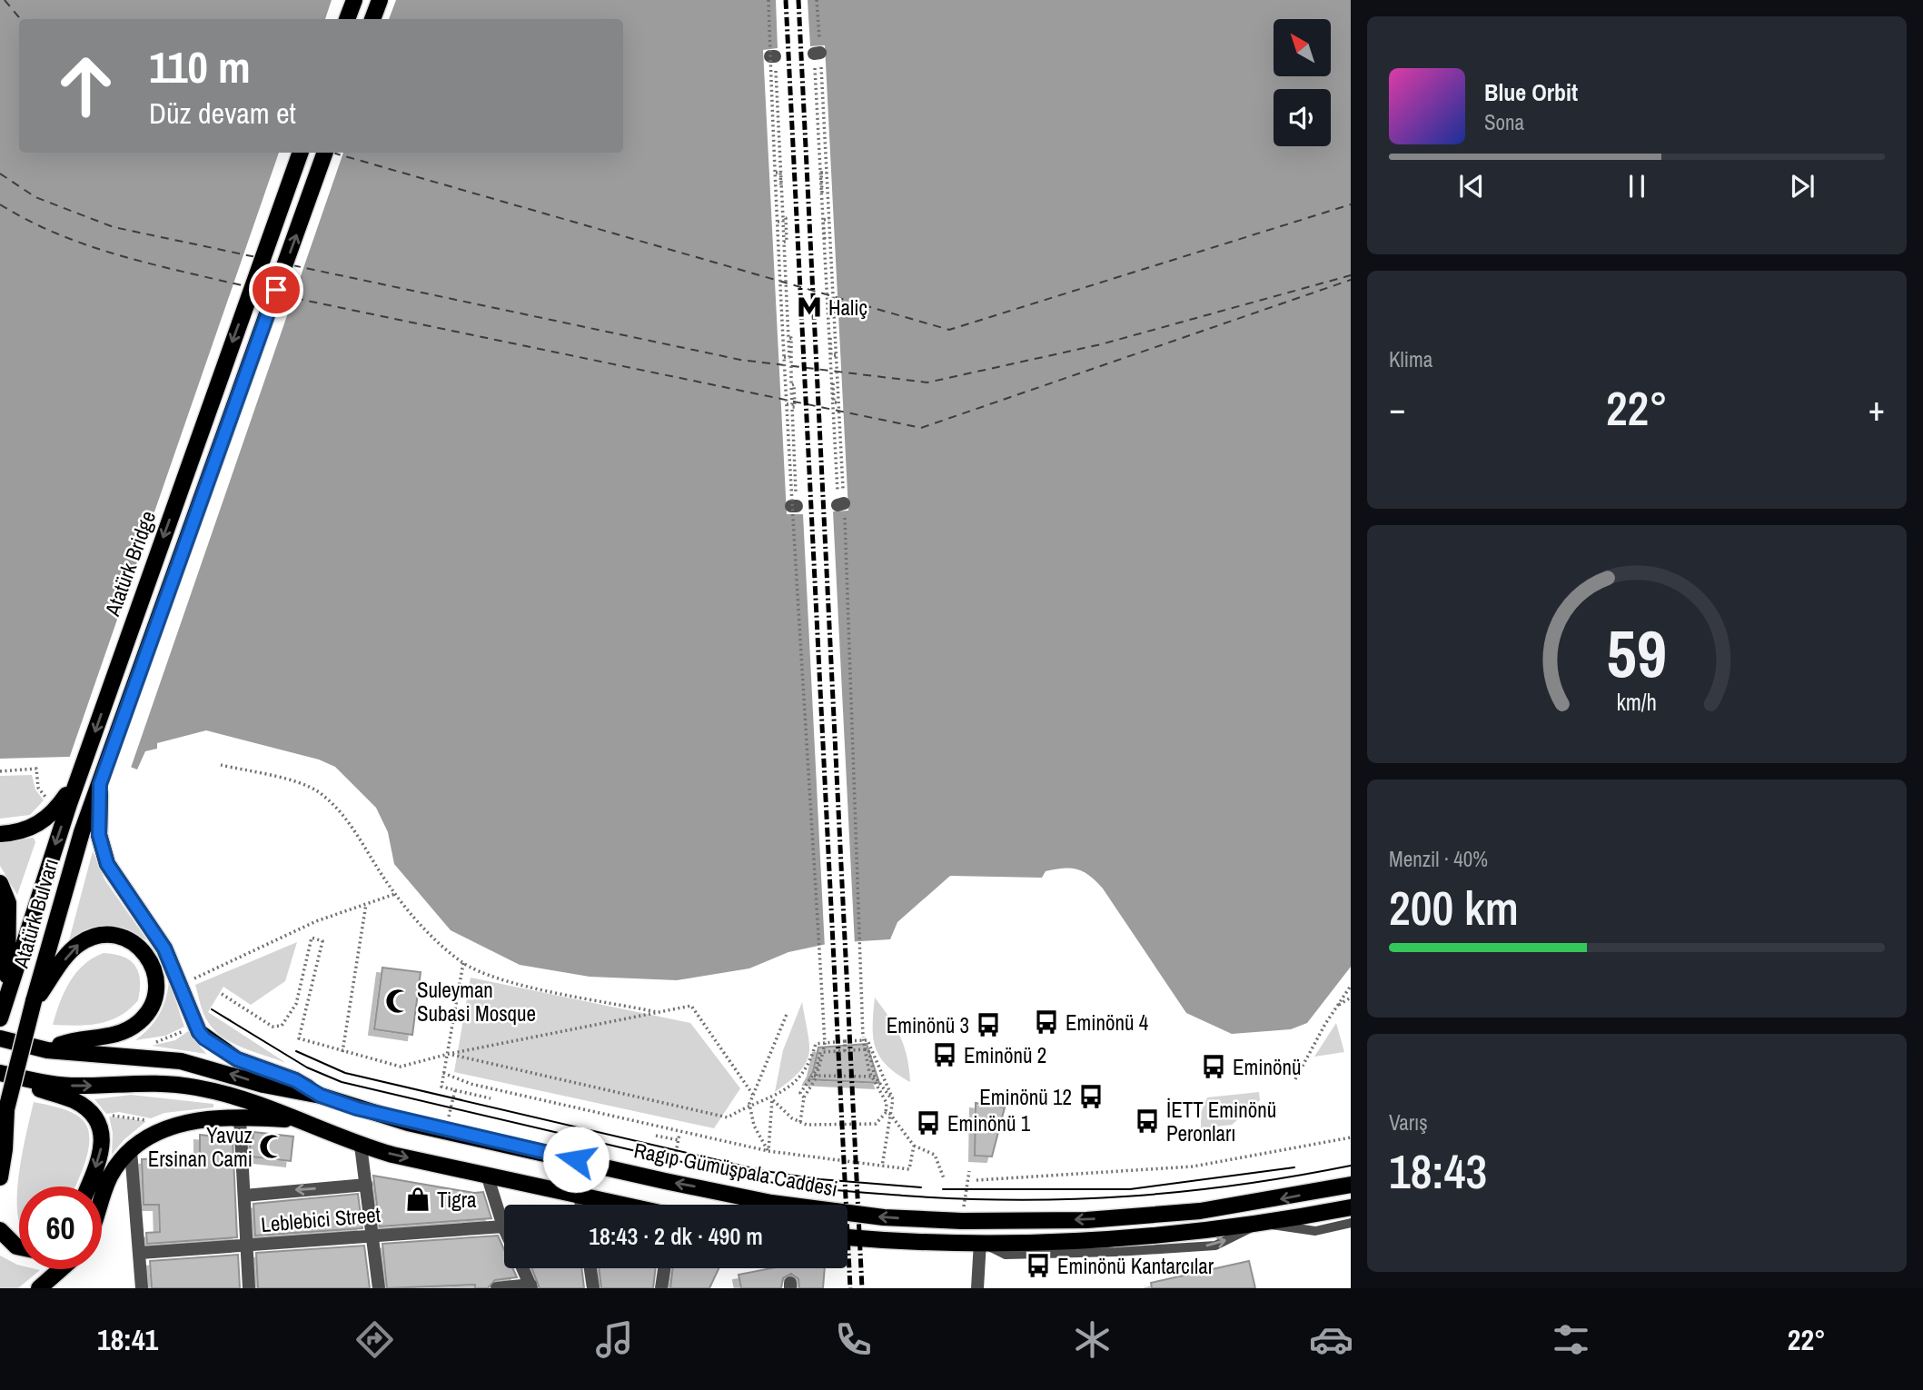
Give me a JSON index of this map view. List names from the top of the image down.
{
  "streets": {
    "main road": ["Atatürk Bridge", "Atatürk Bulvarı", "Ragıp Gümüşpala Caddesi"],
    "street": ["Leblebici Street"]
  },
  "crossings": [
    ["Atatürk Bridge", "Atatürk Bulvarı"]
  ],
  "places": {
    "metro station": ["Haliç"],
    "mosque": ["Suleyman Subasi Mosque", "Yavuz Ersinan Cami"],
    "bus stop": [
      "Eminönü 4",
      "Eminönü 3",
      "Eminönü 2",
      "Eminönü",
      "Eminönü 12",
      "İETT Eminönü Peronları",
      "Eminönü 1",
      "Eminönü Kantarcılar"
    ],
    "shop": ["Tigra"]
  },
  "north": "top left",
  "page": {
    "turn": ["110 m", "Düz devam et"],
    "song": ["Blue Orbit", "Sona"],
    "tile": [
      "Klima",
      ["Menzil · 40%", "200 km"],
      ["Varış", "18:43"]
    ],
    "heat": ["−", "22°", "+"],
    "limit": "60",
    "trip": "18:43 · 2 dk · 490 m",
    "tabs": ["18:41", "22°"],
    "gauge": ["59", "km/h"]
  }
}
